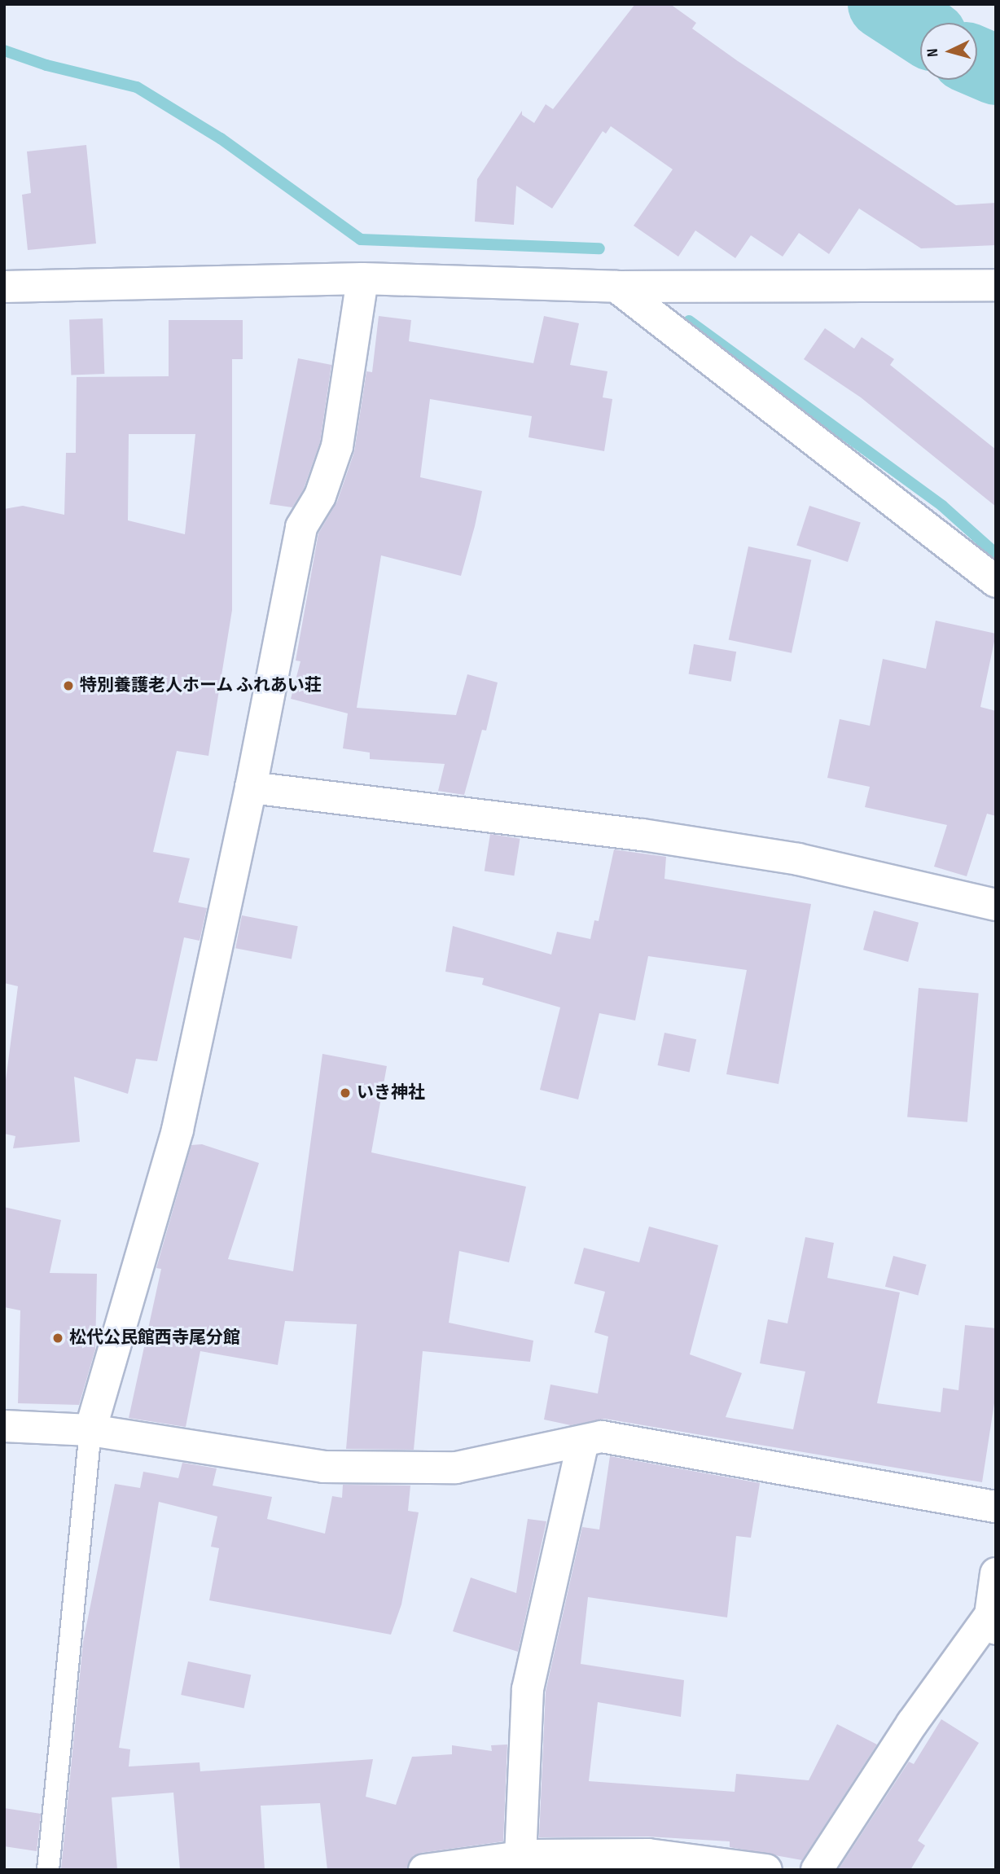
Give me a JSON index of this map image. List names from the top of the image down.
{
  "places": ["特別養護老人ホーム ふれあい荘", "いき神社", "松代公民館西寺尾分館"],
  "north": "left"
}
